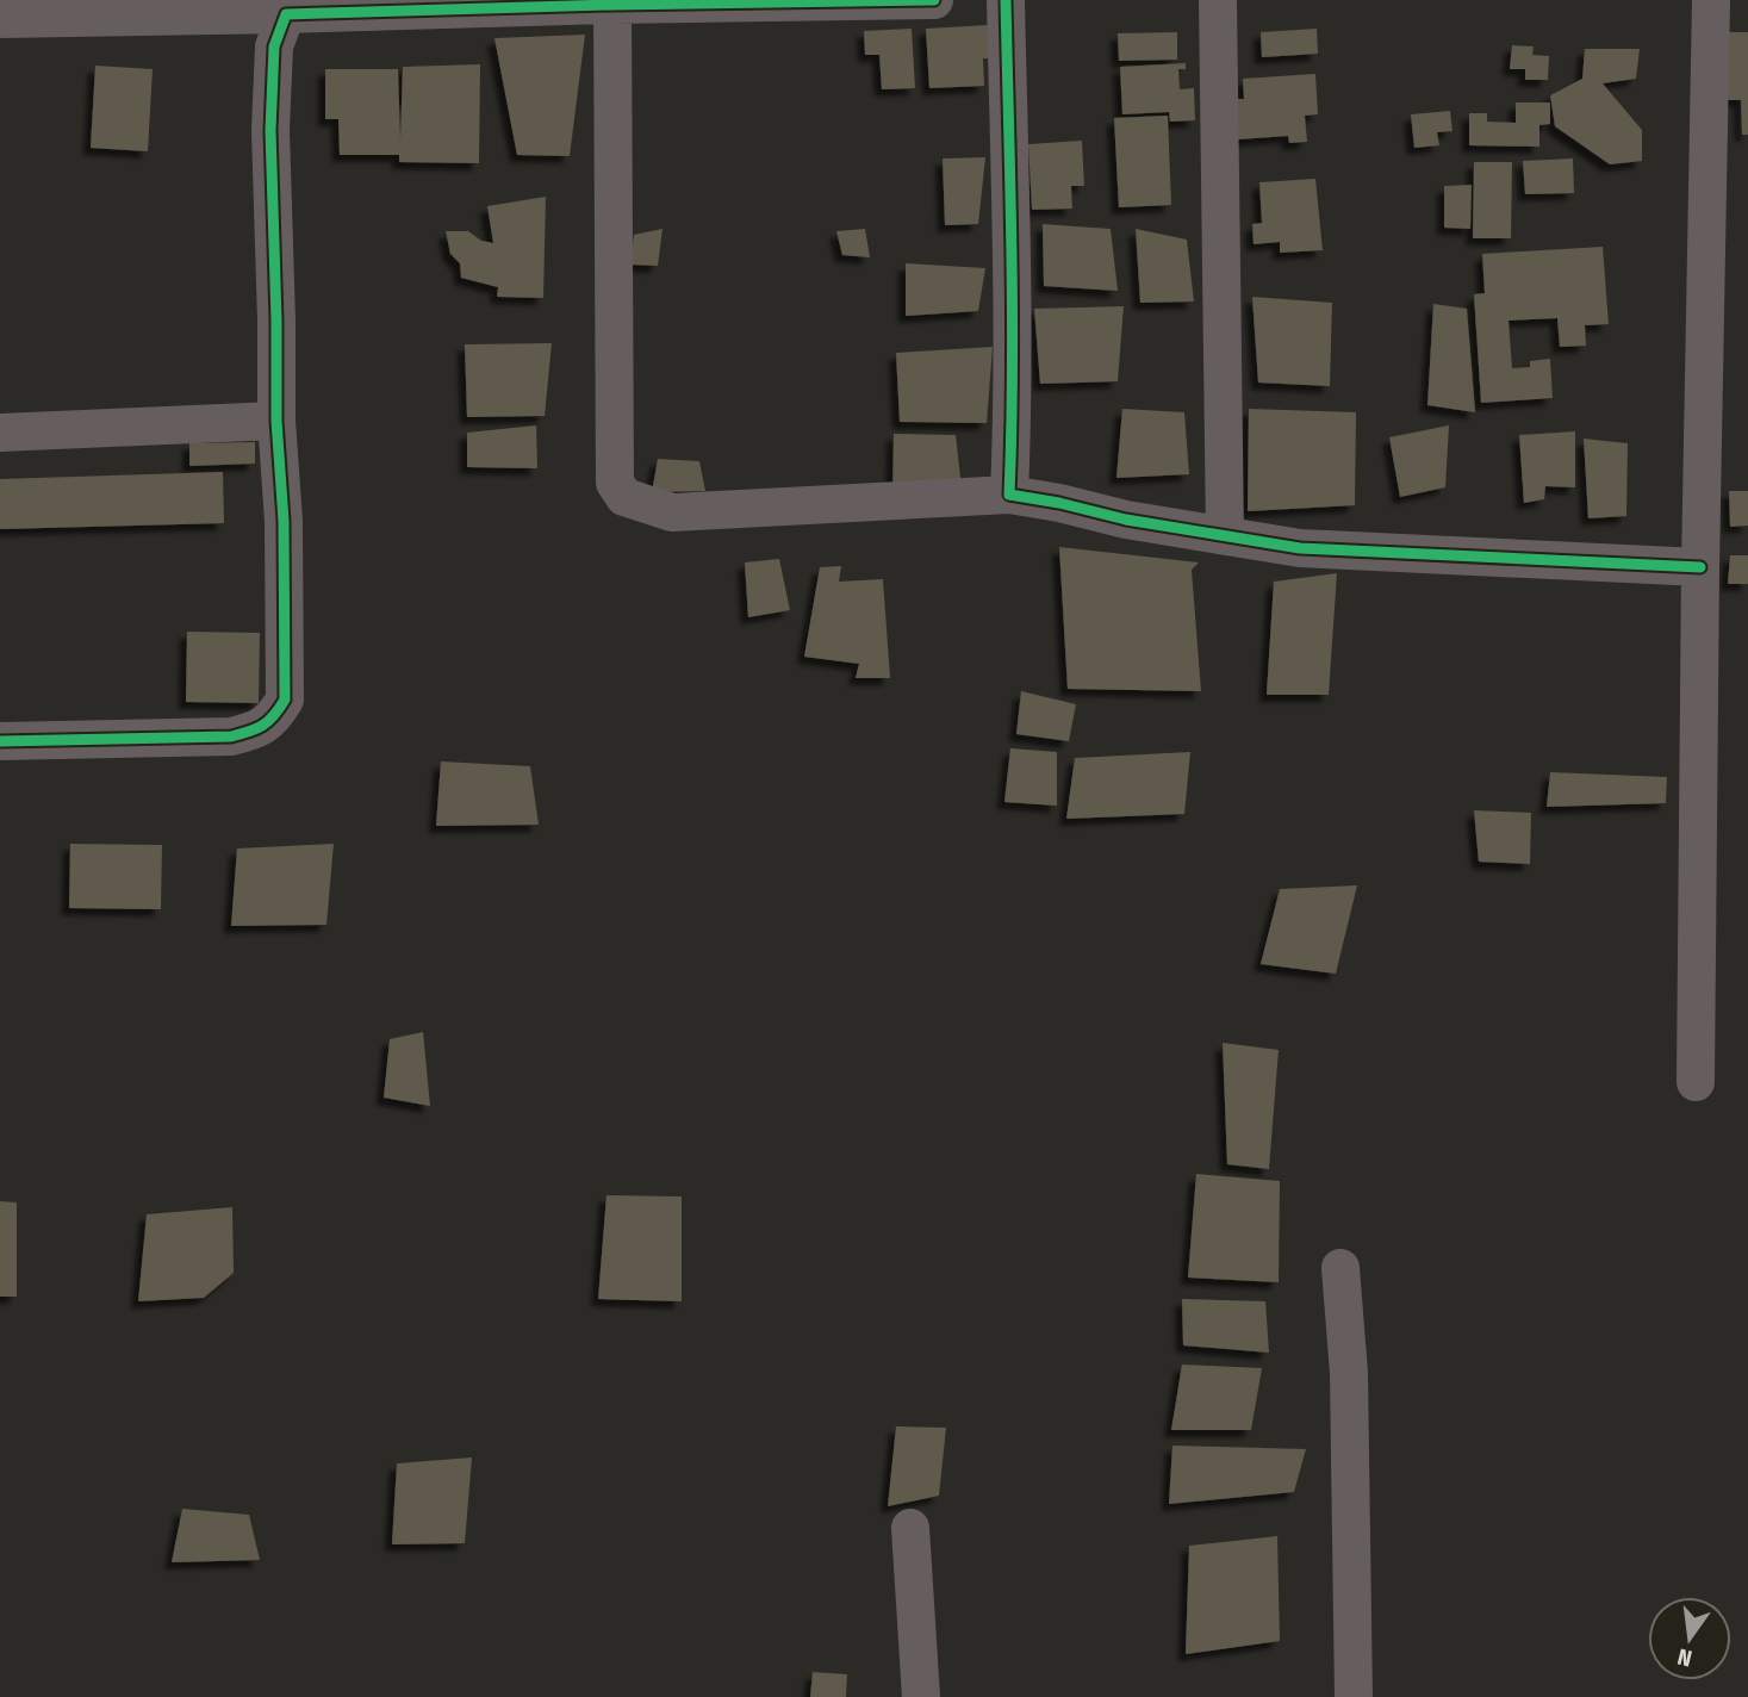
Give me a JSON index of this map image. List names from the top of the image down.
{
  "north": "bottom"
}
